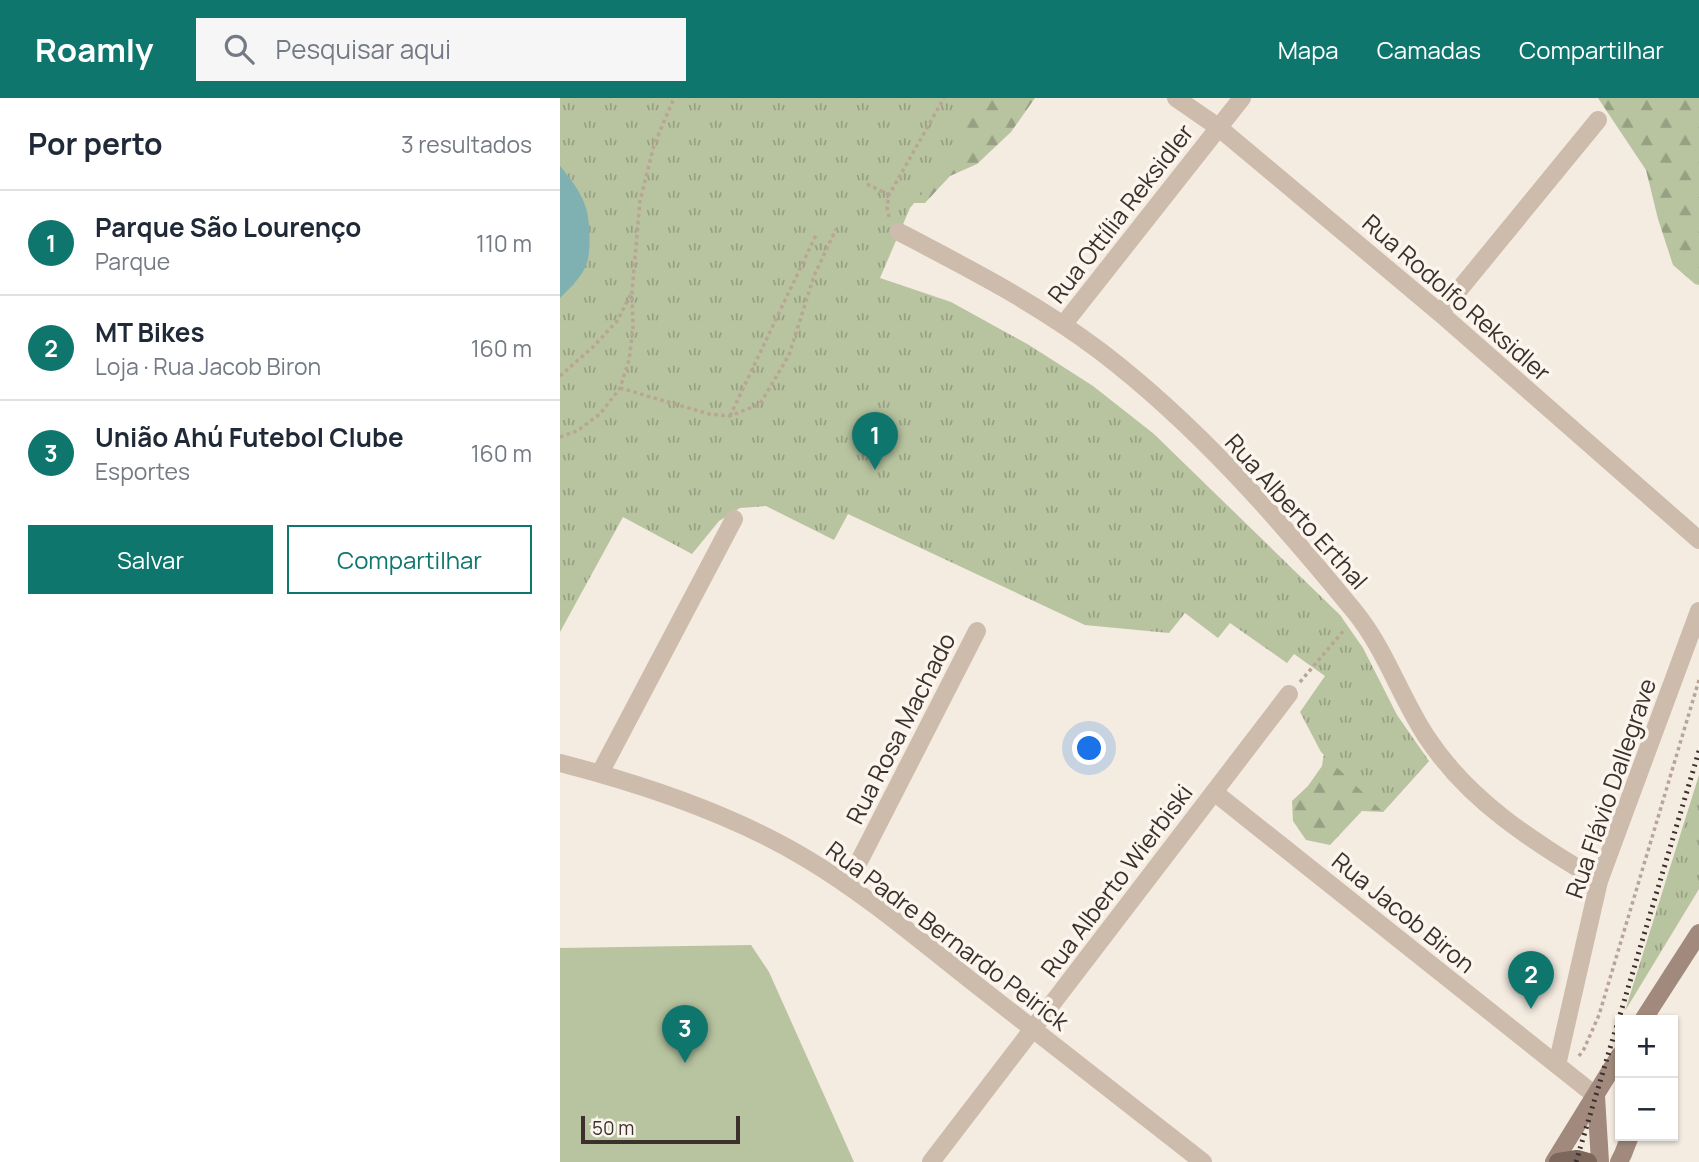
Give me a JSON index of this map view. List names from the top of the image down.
{
  "streets": {
    "street": [
      "Rua Ottília Reksidler",
      "Rua Rodolfo Reksidler",
      "Rua Alberto Erthal",
      "Rua Rosa Machado",
      "Rua Flávio Dallegrave",
      "Rua Alberto Wierbiski",
      "Rua Jacob Biron",
      "Rua Padre Bernardo Peirick"
    ]
  },
  "crossings": [
    ["Rua Ottília Reksidler", "Rua Rodolfo Reksidler"],
    ["Rua Ottília Reksidler", "Rua Alberto Erthal"],
    ["Rua Alberto Erthal", "Rua Flávio Dallegrave"],
    ["Rua Rosa Machado", "Rua Padre Bernardo Peirick"],
    ["Rua Flávio Dallegrave", "Rua Jacob Biron"],
    ["Rua Alberto Wierbiski", "Rua Jacob Biron"],
    ["Rua Alberto Wierbiski", "Rua Padre Bernardo Peirick"]
  ],
  "scale_bar": "50 m",
  "page": {
    "header": "Roamly",
    "search": "Pesquisar aqui",
    "nav": ["Mapa", "Camadas", "Compartilhar"],
    "heading": ["Por perto", "3 resultados"],
    "list": [
      {
        "mark": "1",
        "name": "Parque São Lourenço",
        "note": "Parque",
        "value": "110 m"
      },
      {
        "mark": "2",
        "name": "MT Bikes",
        "note": "Loja · Rua Jacob Biron",
        "value": "160 m"
      },
      {
        "mark": "3",
        "name": "União Ahú Futebol Clube",
        "note": "Esportes",
        "value": "160 m"
      }
    ],
    "pins": ["1", "2", "3"],
    "buttons": ["Salvar", "Compartilhar"],
    "map_buttons": ["+", "−"],
    "scale": "50 m"
  }
}
